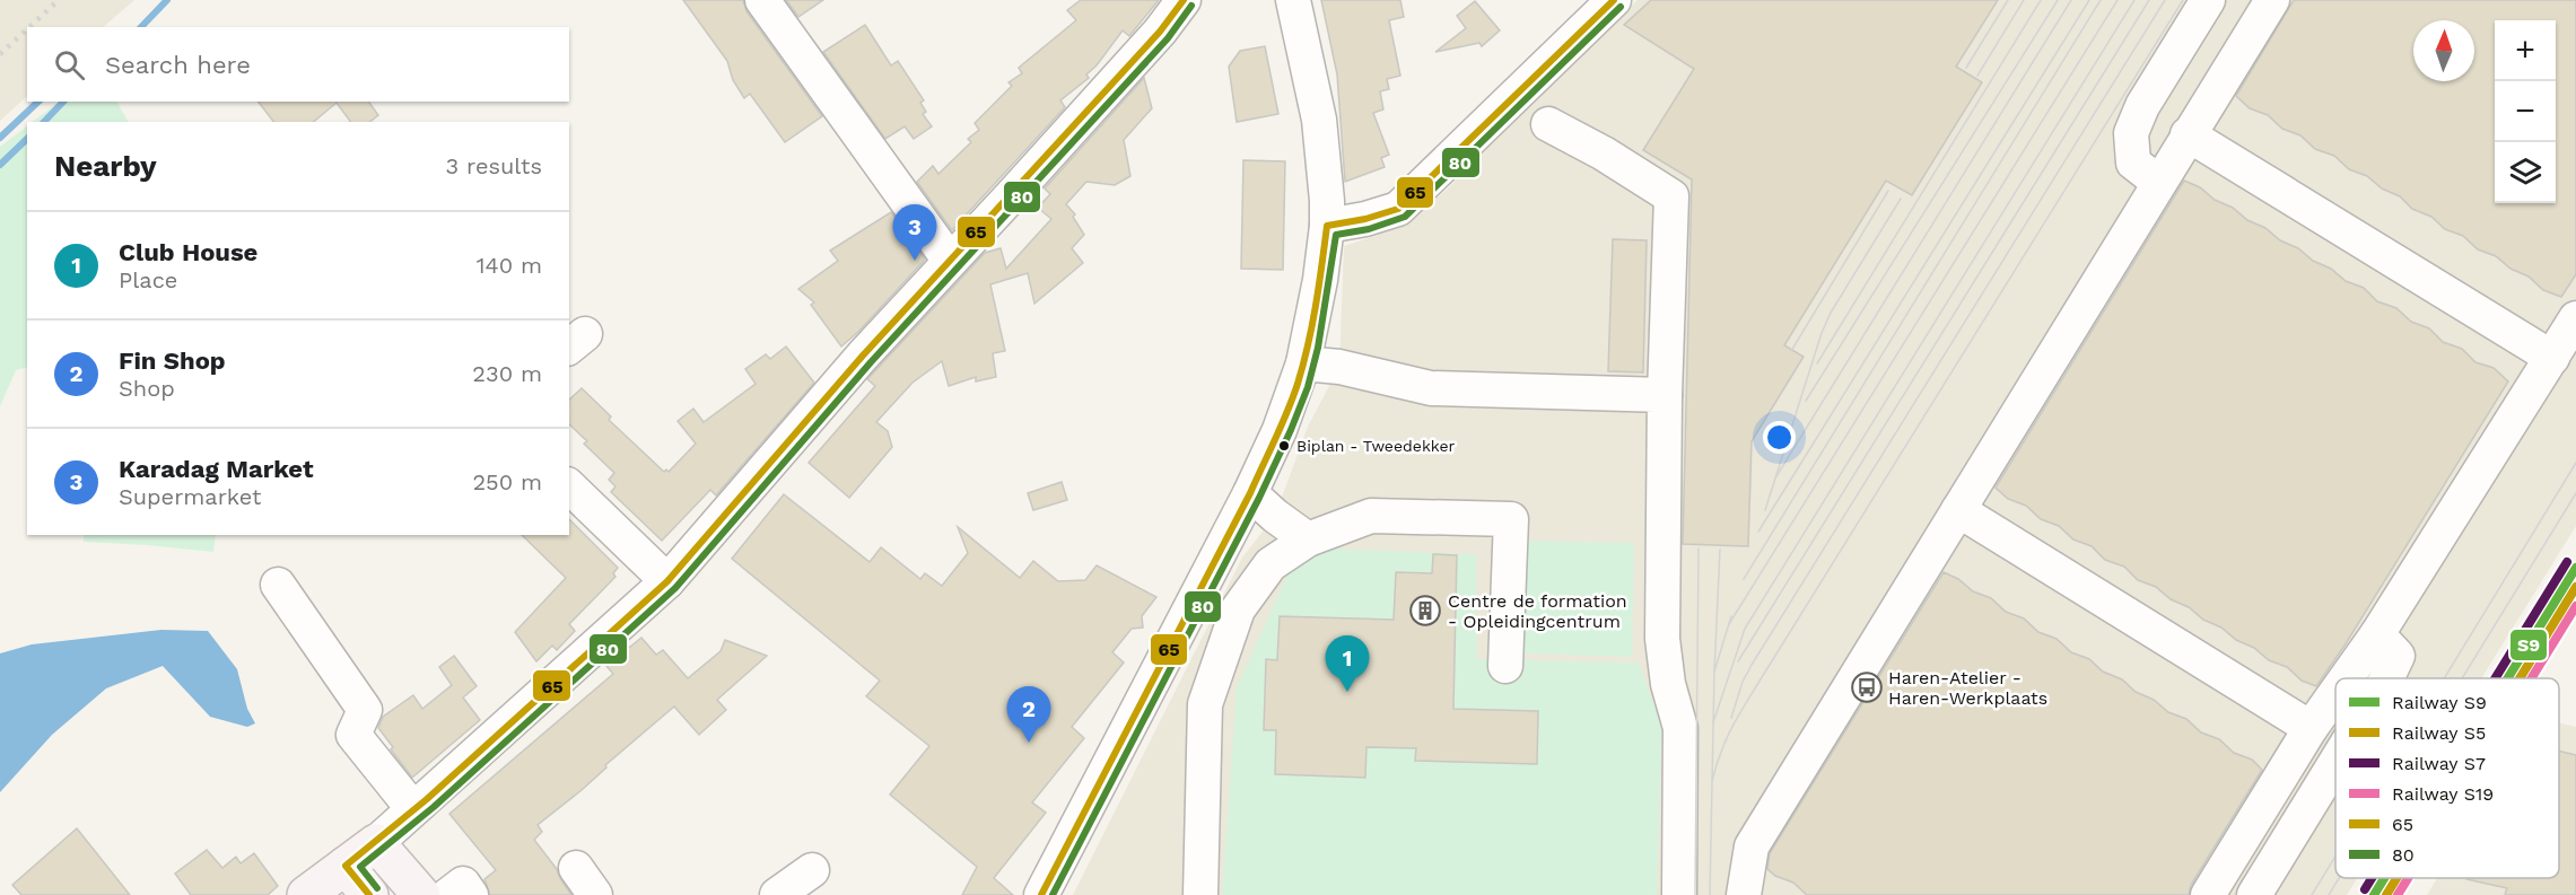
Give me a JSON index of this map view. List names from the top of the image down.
{
  "places": {
    "other": ["Biplan - Tweedekker"],
    "building": ["Centre de formation - Opleidingcentrum"],
    "bus stop": ["Haren-Atelier - Haren-Werkplaats"]
  },
  "lines": [
    "transit line 65",
    "transit line 80",
    "rail line S7",
    "rail line S9",
    "rail line S5",
    "rail line S19"
  ],
  "legend": [
    "Railway S9",
    "Railway S5",
    "Railway S7",
    "Railway S19",
    "65",
    "80"
  ],
  "north": "top",
  "page": {
    "map_buttons": ["+", "−"],
    "search": "Search here",
    "heading": ["Nearby", "3 results"],
    "pins": ["3", "1", "2"],
    "list": [
      {
        "mark": "1",
        "name": "Club House",
        "note": "Place",
        "value": "140 m"
      },
      {
        "mark": "2",
        "name": "Fin Shop",
        "note": "Shop",
        "value": "230 m"
      },
      {
        "mark": "3",
        "name": "Karadag Market",
        "note": "Supermarket",
        "value": "250 m"
      }
    ]
  }
}
